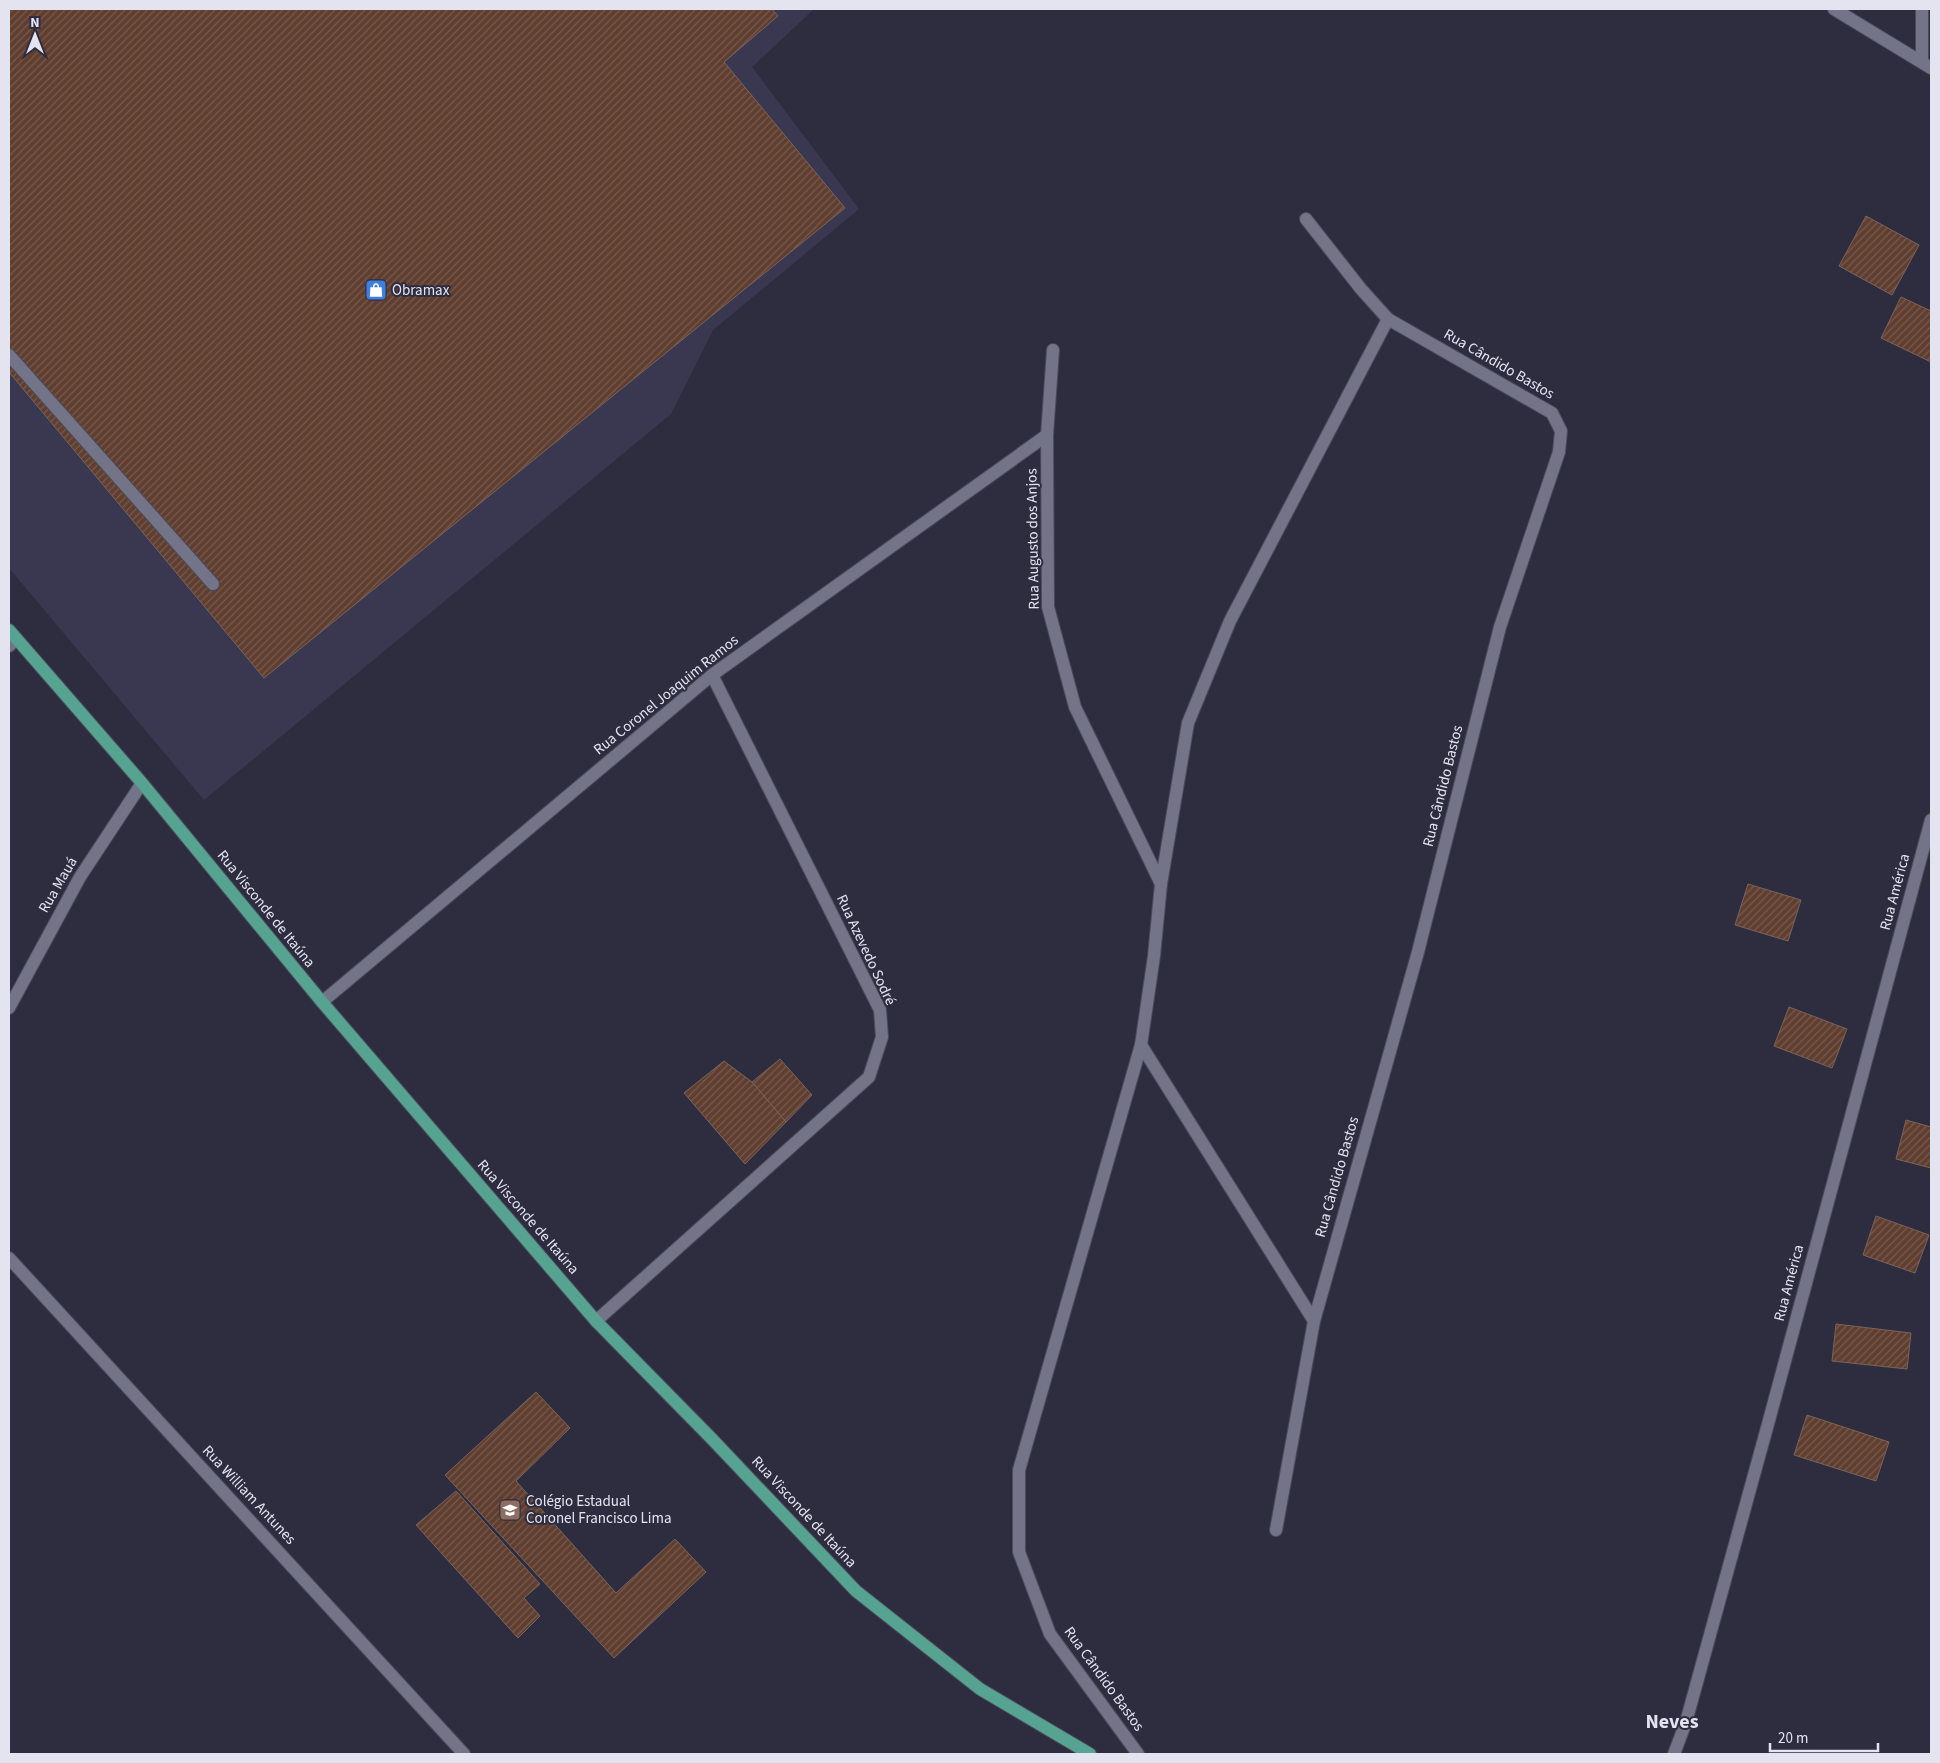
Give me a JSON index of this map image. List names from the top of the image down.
{
  "streets": {
    "main road": ["Rua Visconde de Itaúna"],
    "street": [
      "Rua Cândido Bastos",
      "Rua Augusto dos Anjos",
      "Rua Coronel Joaquim Ramos",
      "Rua Mauá",
      "Rua América",
      "Rua Azevedo Sodré",
      "Rua William Antunes"
    ]
  },
  "crossings": [
    ["Rua Cândido Bastos", "Rua Augusto dos Anjos"],
    ["Rua Augusto dos Anjos", "Rua Coronel Joaquim Ramos"],
    ["Rua Coronel Joaquim Ramos", "Rua Visconde de Itaúna"],
    ["Rua Coronel Joaquim Ramos", "Rua Azevedo Sodré"],
    ["Rua Mauá", "Rua Visconde de Itaúna"],
    ["Rua Visconde de Itaúna", "Rua Azevedo Sodré"]
  ],
  "districts": ["Neves"],
  "places": {
    "shop": ["Obramax"],
    "school or university": ["Colégio Estadual Coronel Francisco Lima"]
  },
  "scale_bar": "20 m",
  "north": "top"
}
